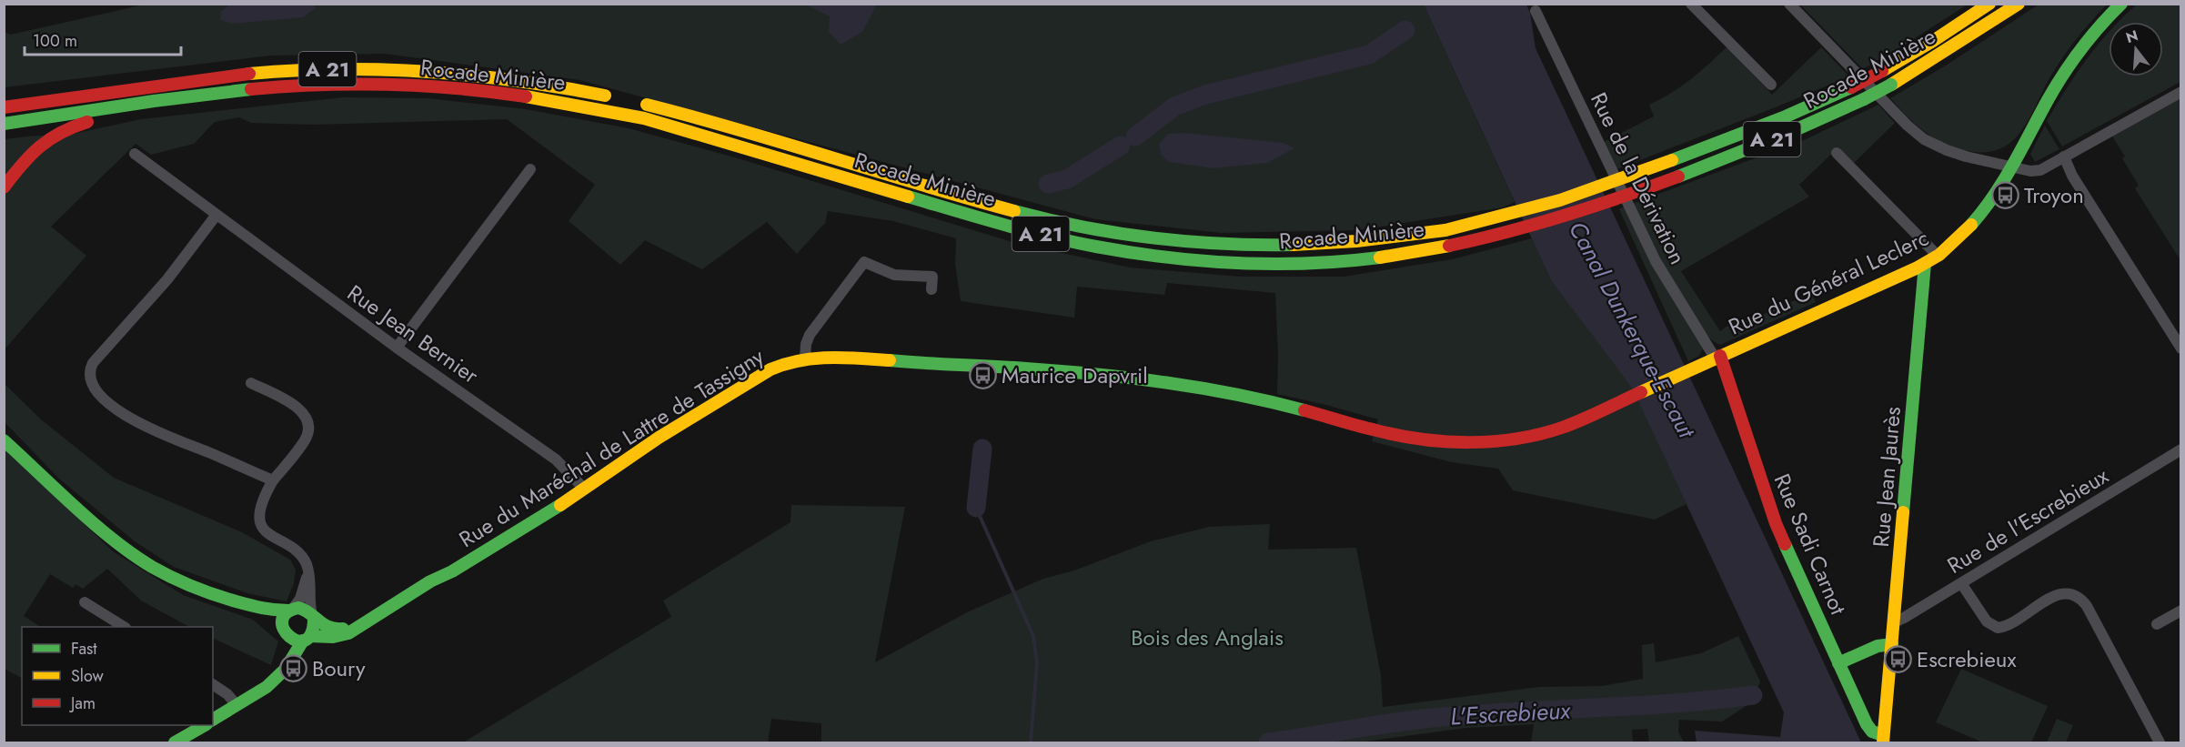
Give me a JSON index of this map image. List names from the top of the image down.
{
  "streets": {
    "main road": [
      "Rocade Minière",
      "A 21",
      "Rue du Général Leclerc",
      "Rue du Maréchal de Lattre de Tassigny",
      "Rue Jean Jaurès",
      "Rue Sadi Carnot"
    ],
    "street": ["Rue de la Dérivation", "Rue Jean Bernier", "Rue de l'Escrebieux"]
  },
  "crossings": [
    ["Rue de la Dérivation", "Rue du Général Leclerc"],
    ["Rue de la Dérivation", "Rue du Maréchal de Lattre de Tassigny"],
    ["Rue de la Dérivation", "Rue Sadi Carnot"],
    ["Rue du Général Leclerc", "Rue du Maréchal de Lattre de Tassigny"],
    ["Rue du Général Leclerc", "Rue Jean Jaurès"],
    ["Rue du Général Leclerc", "Rue Sadi Carnot"],
    ["Rue Jean Bernier", "Rue du Maréchal de Lattre de Tassigny"],
    ["Rue du Maréchal de Lattre de Tassigny", "Rue Sadi Carnot"],
    ["Rue Jean Jaurès", "Rue de l'Escrebieux"],
    ["Rue Jean Jaurès", "Rue Sadi Carnot"]
  ],
  "water": ["Canal Dunkerque-Escaut", "L'Escrebieux"],
  "parks": ["Bois des Anglais"],
  "places": {
    "bus stop": [
      "Troyon",
      "Maurice Dapvril",
      "Escrebieux",
      "Boury"
    ]
  },
  "legend": ["Fast", "Slow", "Jam"],
  "scale_bar": "100 m",
  "north": "top"
}
